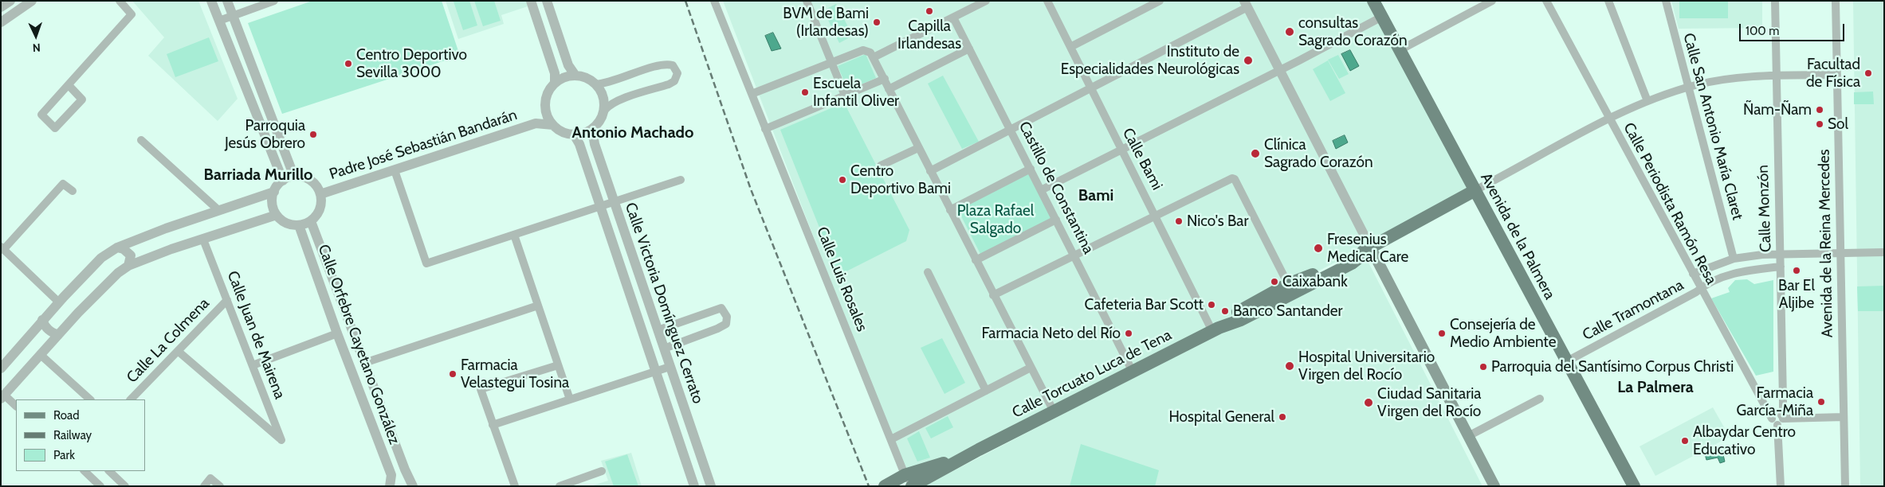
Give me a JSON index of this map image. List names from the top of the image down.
{
  "streets": {
    "main road": ["Avenida de la Palmera", "Calle Torcuato Luca de Tena"],
    "street": [
      "Calle San Antonio María Claret",
      "Padre José Sebastián Bandarán",
      "Calle Bami",
      "Castillo de Constantina",
      "Calle Periodista Ramón Resa",
      "Calle Monzón",
      "Avenida de la Reina Mercedes",
      "Calle Luis Rosales",
      "Calle Victoria Domínguez Cerrato",
      "Calle Tramontana",
      "Calle Juan de Mairena",
      "Calle La Colmena",
      "Calle Orfebre Cayetano González"
    ]
  },
  "crossings": [
    ["Calle San Antonio María Claret", "Calle Tramontana"],
    ["Calle San Antonio María Claret", "Calle Torcuato Luca de Tena"],
    ["Padre José Sebastián Bandarán", "Calle Victoria Domínguez Cerrato"],
    ["Padre José Sebastián Bandarán", "Calle Orfebre Cayetano González"],
    ["Calle Bami", "Calle Torcuato Luca de Tena"],
    ["Castillo de Constantina", "Calle Torcuato Luca de Tena"],
    ["Calle Periodista Ramón Resa", "Calle Monzón"],
    ["Calle Periodista Ramón Resa", "Calle Tramontana"],
    ["Calle Periodista Ramón Resa", "Calle Torcuato Luca de Tena"],
    ["Calle Monzón", "Calle Tramontana"],
    ["Calle Monzón", "Calle Torcuato Luca de Tena"],
    ["Avenida de la Palmera", "Calle Tramontana"],
    ["Avenida de la Palmera", "Calle Torcuato Luca de Tena"],
    ["Avenida de la Reina Mercedes", "Calle Tramontana"],
    ["Avenida de la Reina Mercedes", "Calle Torcuato Luca de Tena"],
    ["Calle Luis Rosales", "Calle Torcuato Luca de Tena"],
    ["Calle Juan de Mairena", "Calle La Colmena"]
  ],
  "districts": [
    "Antonio Machado",
    "Barriada Murillo",
    "Bami",
    "La Palmera"
  ],
  "parks": ["Plaza Rafael Salgado"],
  "places": [
    "Capilla Irlandesas",
    "BVM de Bami (Irlandesas)",
    "consultas Sagrado Corazón",
    "Instituto de Especialidades Neurológicas",
    "Centro Deportivo Sevilla 3000",
    "Facultad de Física",
    "Escuela Infantil Oliver",
    "Ñam-Ñam",
    "Sol",
    "Parroquia Jesús Obrero",
    "Clínica Sagrado Corazón",
    "Centro Deportivo Bami",
    "Nico's Bar",
    "Fresenius Medical Care",
    "Bar El Aljibe",
    "Caixabank",
    "Cafeteria Bar Scott",
    "Banco Santander",
    "Farmacia Neto del Río",
    "Consejería de Medio Ambiente",
    "Hospital Universitario Virgen del Rocío",
    "Parroquia del Santísimo Corpus Christi",
    "Farmacia Velastegui Tosina",
    "Farmacia García-Miña",
    "Ciudad Sanitaria Virgen del Rocío",
    "Hospital General",
    "Albaydar Centro Educativo"
  ],
  "legend": ["Road", "Railway", "Park"],
  "scale_bar": "100 m",
  "north": "bottom"
}
